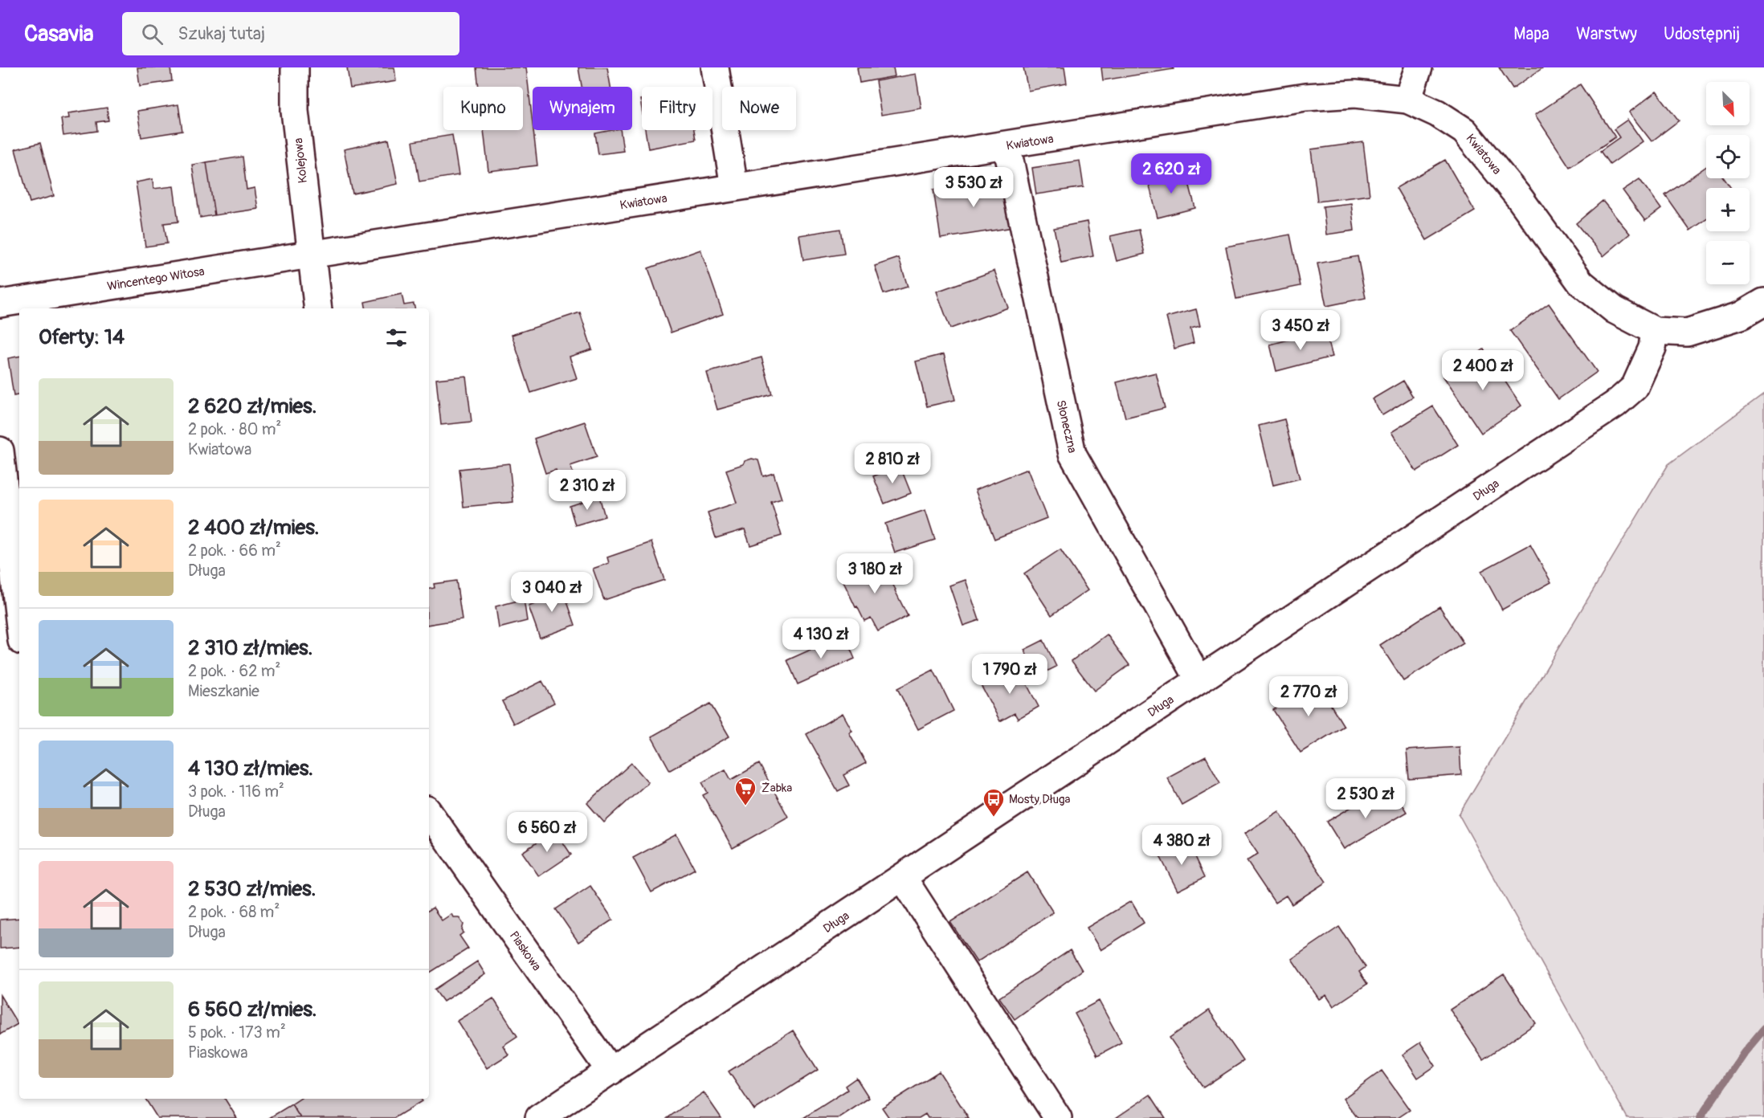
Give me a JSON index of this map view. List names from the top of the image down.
{
  "streets": {
    "street": [
      "Kwiatowa",
      "Kolejowa",
      "Wincentego Witosa",
      "Słoneczna",
      "Długa",
      "Piaskowa"
    ]
  },
  "crossings": [
    ["Kwiatowa", "Kolejowa"],
    ["Kwiatowa", "Wincentego Witosa"],
    ["Kwiatowa", "Słoneczna"],
    ["Kwiatowa", "Długa"],
    ["Kolejowa", "Wincentego Witosa"],
    ["Słoneczna", "Długa"],
    ["Długa", "Piaskowa"]
  ],
  "places": {
    "supermarket": ["Żabka"],
    "bus stop": ["Mosty Długa"]
  },
  "north": "bottom right",
  "page": {
    "header": "Casavia",
    "search": "Szukaj tutaj",
    "nav": ["Mapa", "Warstwy", "Udostępnij"],
    "map_buttons": ["+", "−"],
    "chip": [
      "Kupno",
      "Wynajem",
      "Filtry",
      "Nowe"
    ],
    "price": [
      "2 620 zł",
      "3 530 zł",
      "3 450 zł",
      "2 400 zł",
      "2 810 zł",
      "2 310 zł",
      "3 180 zł",
      "3 040 zł",
      "4 130 zł",
      "1 790 zł",
      "2 770 zł",
      "2 530 zł",
      "6 560 zł",
      "4 380 zł"
    ],
    "heading": "Oferty: 14",
    "list": [
      {
        "name": "2 620 zł/mies.",
        "note": "2 pok. · 80 m² · Kwiatowa"
      },
      {
        "name": "2 400 zł/mies.",
        "note": "2 pok. · 66 m² · Długa"
      },
      {
        "name": "2 310 zł/mies.",
        "note": "2 pok. · 62 m² · Mieszkanie"
      },
      {
        "name": "4 130 zł/mies.",
        "note": "3 pok. · 116 m² · Długa"
      },
      {
        "name": "2 530 zł/mies.",
        "note": "2 pok. · 68 m² · Długa"
      },
      {
        "name": "6 560 zł/mies.",
        "note": "5 pok. · 173 m² · Piaskowa"
      }
    ]
  }
}
